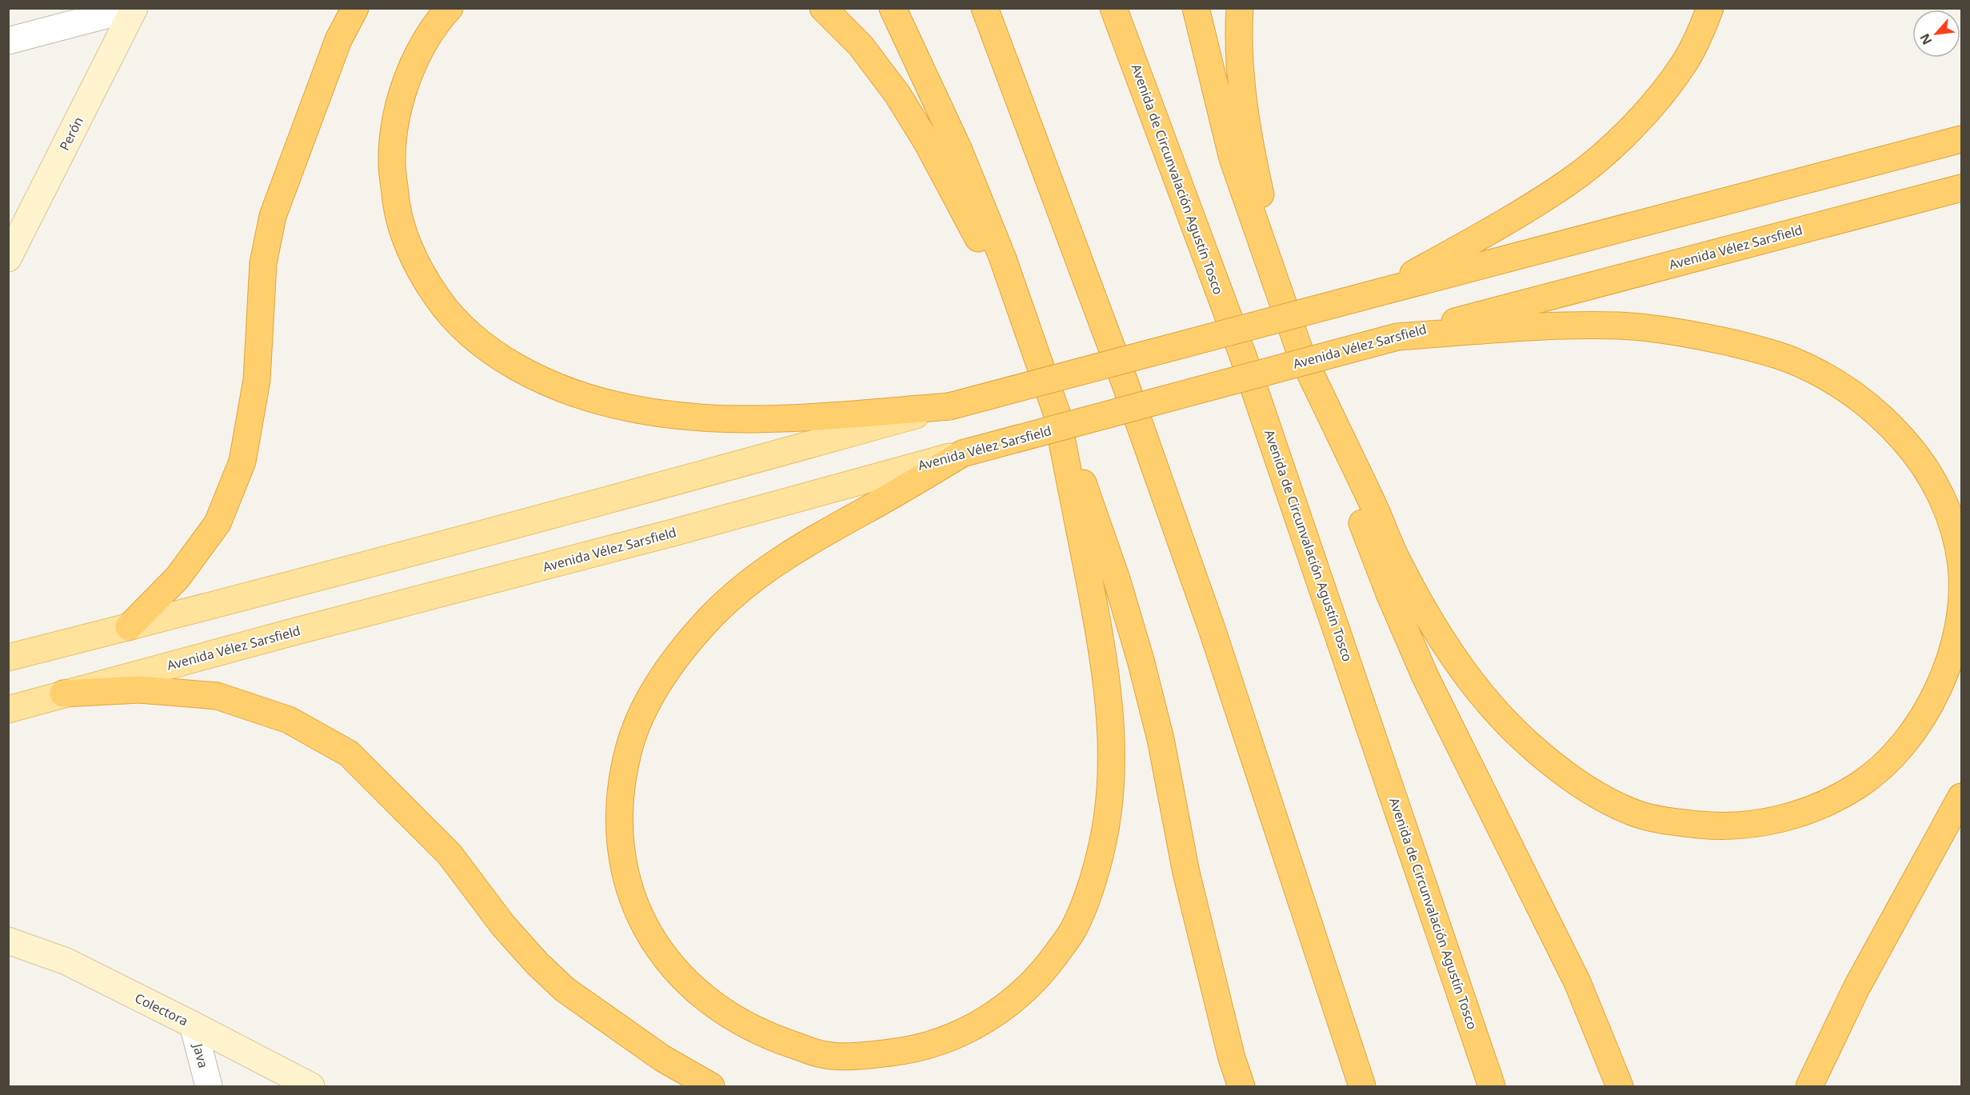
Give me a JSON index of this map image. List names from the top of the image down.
{
  "streets": {
    "highway": ["Avenida de Circunvalación Agustín Tosco", "Avenida Vélez Sarsfield"],
    "main road": ["Perón", "Colectora"],
    "street": ["Java"]
  },
  "crossings": [
    ["Colectora", "Java"]
  ],
  "north": "bottom left"
}
